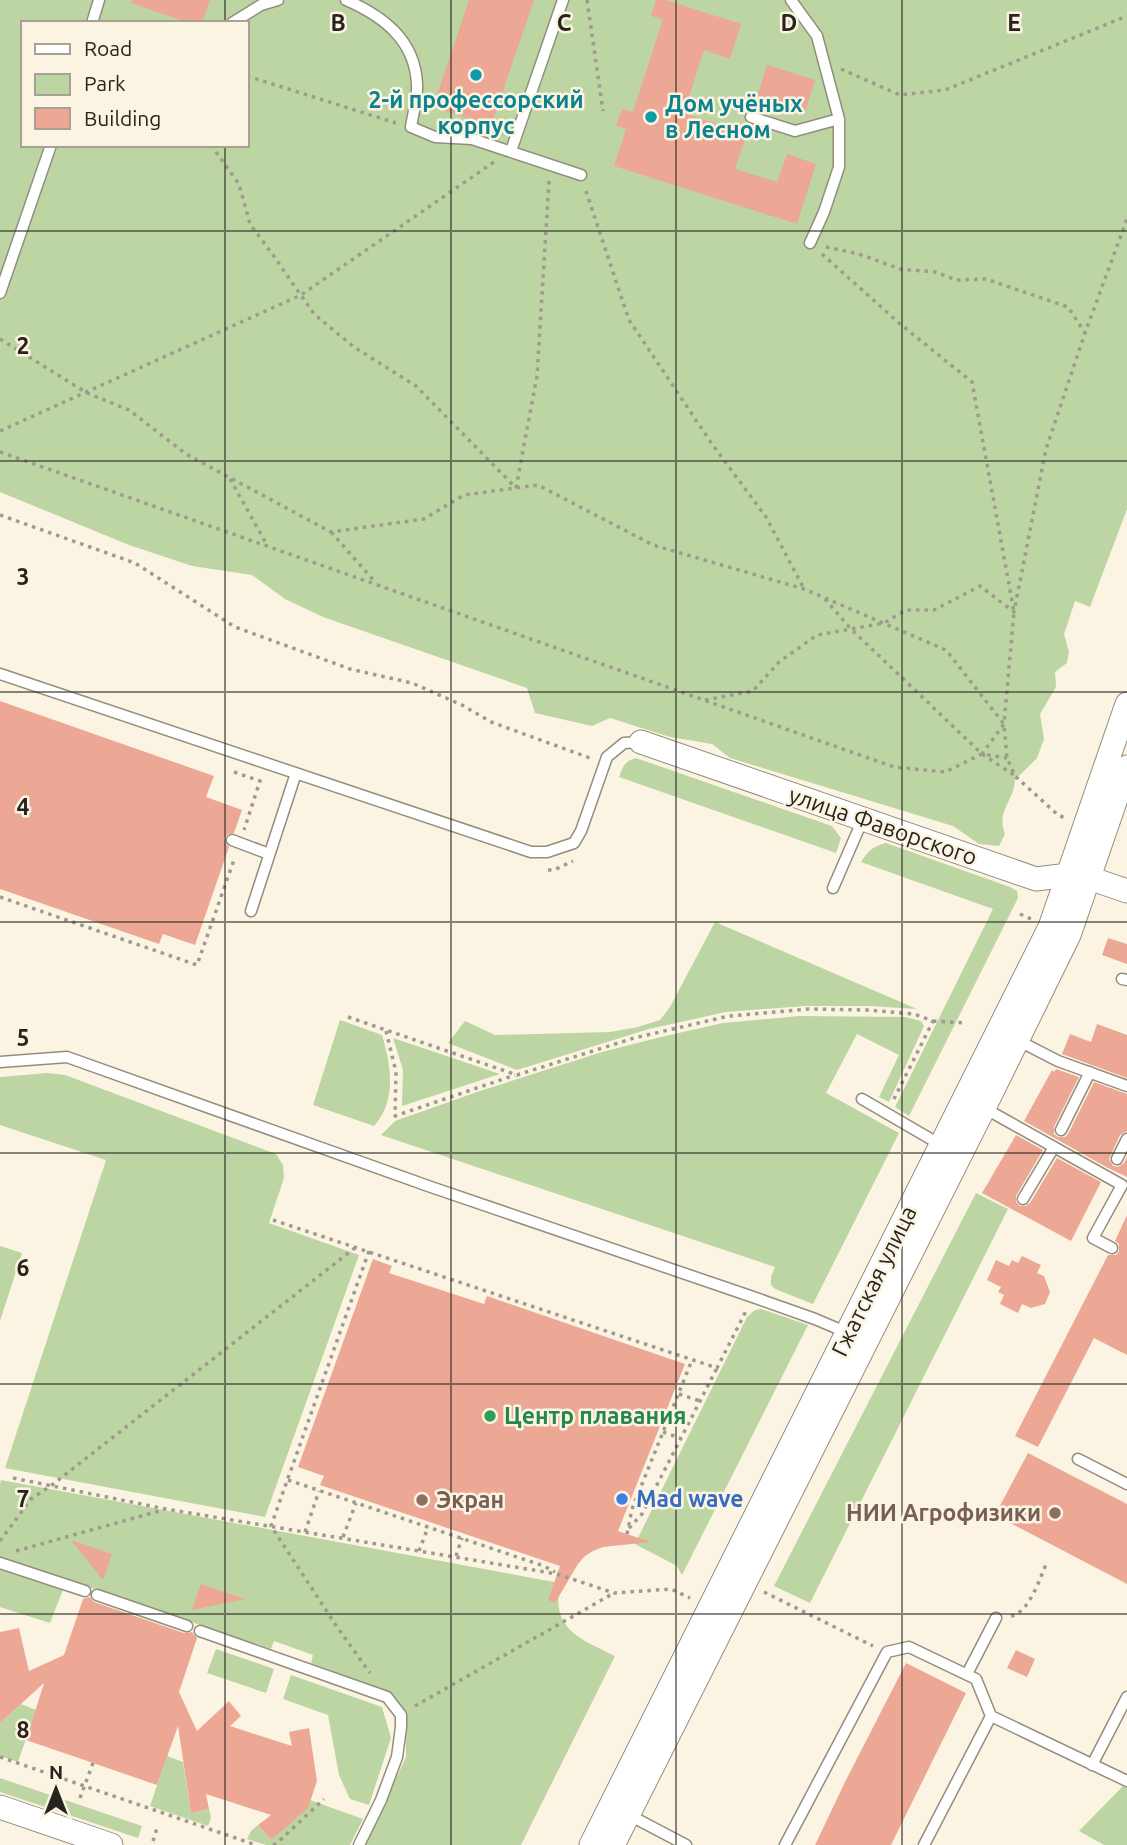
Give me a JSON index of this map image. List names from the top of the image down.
{
  "streets": {
    "street": ["улица Фаворского", "Гжатская улица"]
  },
  "crossings": [
    ["улица Фаворского", "Гжатская улица"]
  ],
  "places": [
    "2-й профессорский корпус",
    "Дом учёных в Лесном",
    "Центр плавания",
    "Mad wave",
    "Экран",
    "НИИ Агрофизики"
  ],
  "legend": ["Road", "Park", "Building"],
  "north": "top",
  "grid": {
    "columns": [
      "B",
      "C",
      "D",
      "E"
    ],
    "rows": [
      "2",
      "3",
      "4",
      "5",
      "6",
      "7",
      "8"
    ]
  }
}
